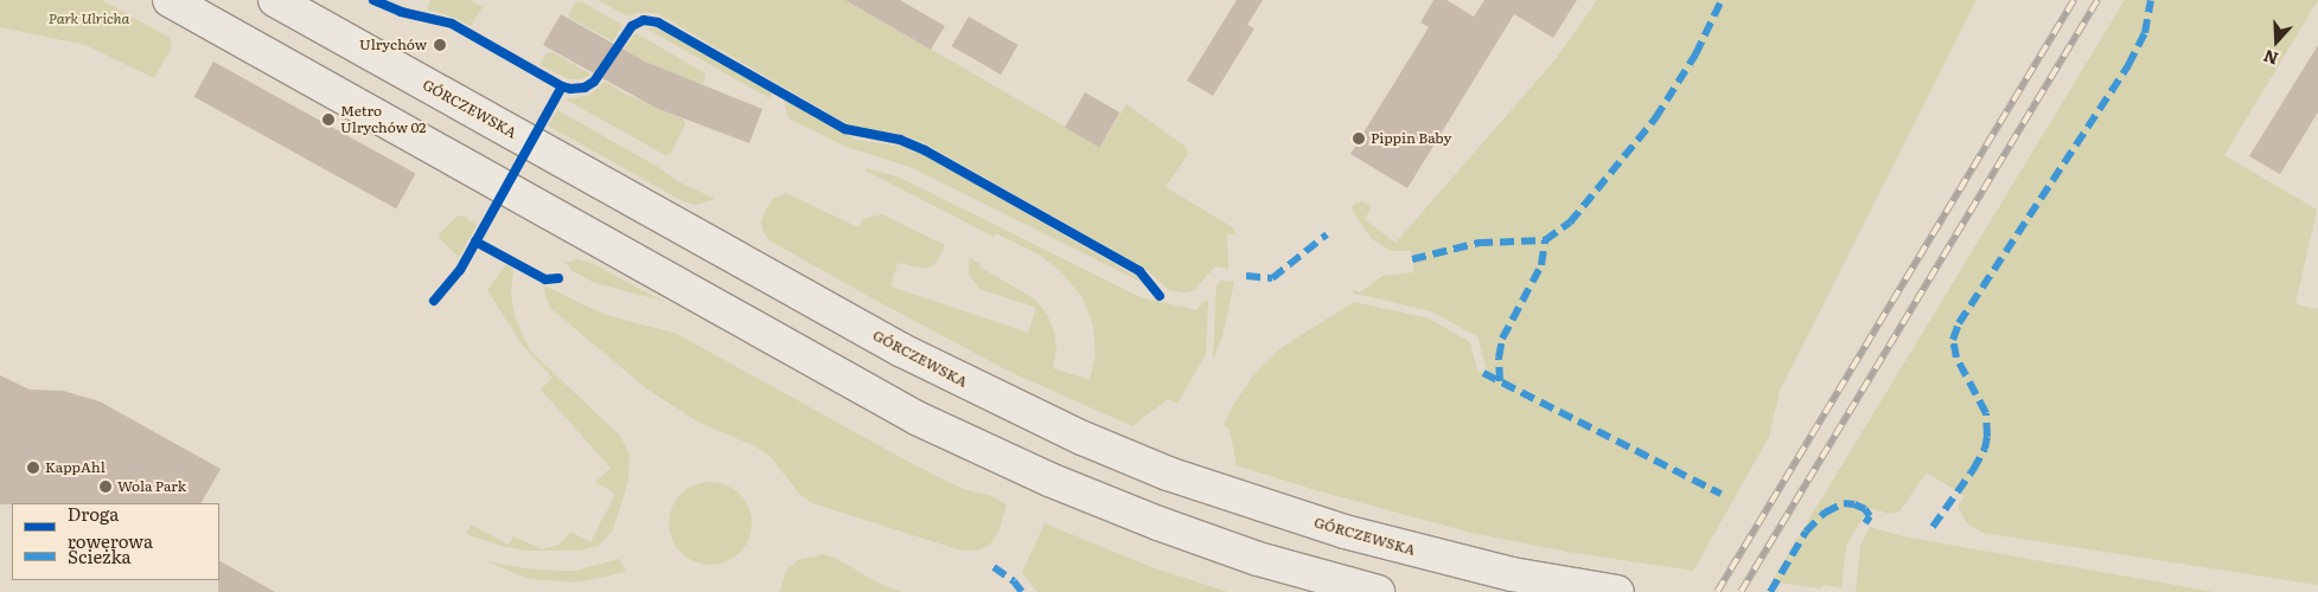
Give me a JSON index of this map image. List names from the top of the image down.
{
  "streets": {
    "main road": ["GÓRCZEWSKA"]
  },
  "parks": ["Park Ulricha"],
  "places": [
    "Ulrychów",
    "Metro Ulrychów 02",
    "Pippin Baby",
    "KappAhl",
    "Wola Park"
  ],
  "legend": ["Droga rowerowa", "Ścieżka"],
  "north": "bottom"
}
